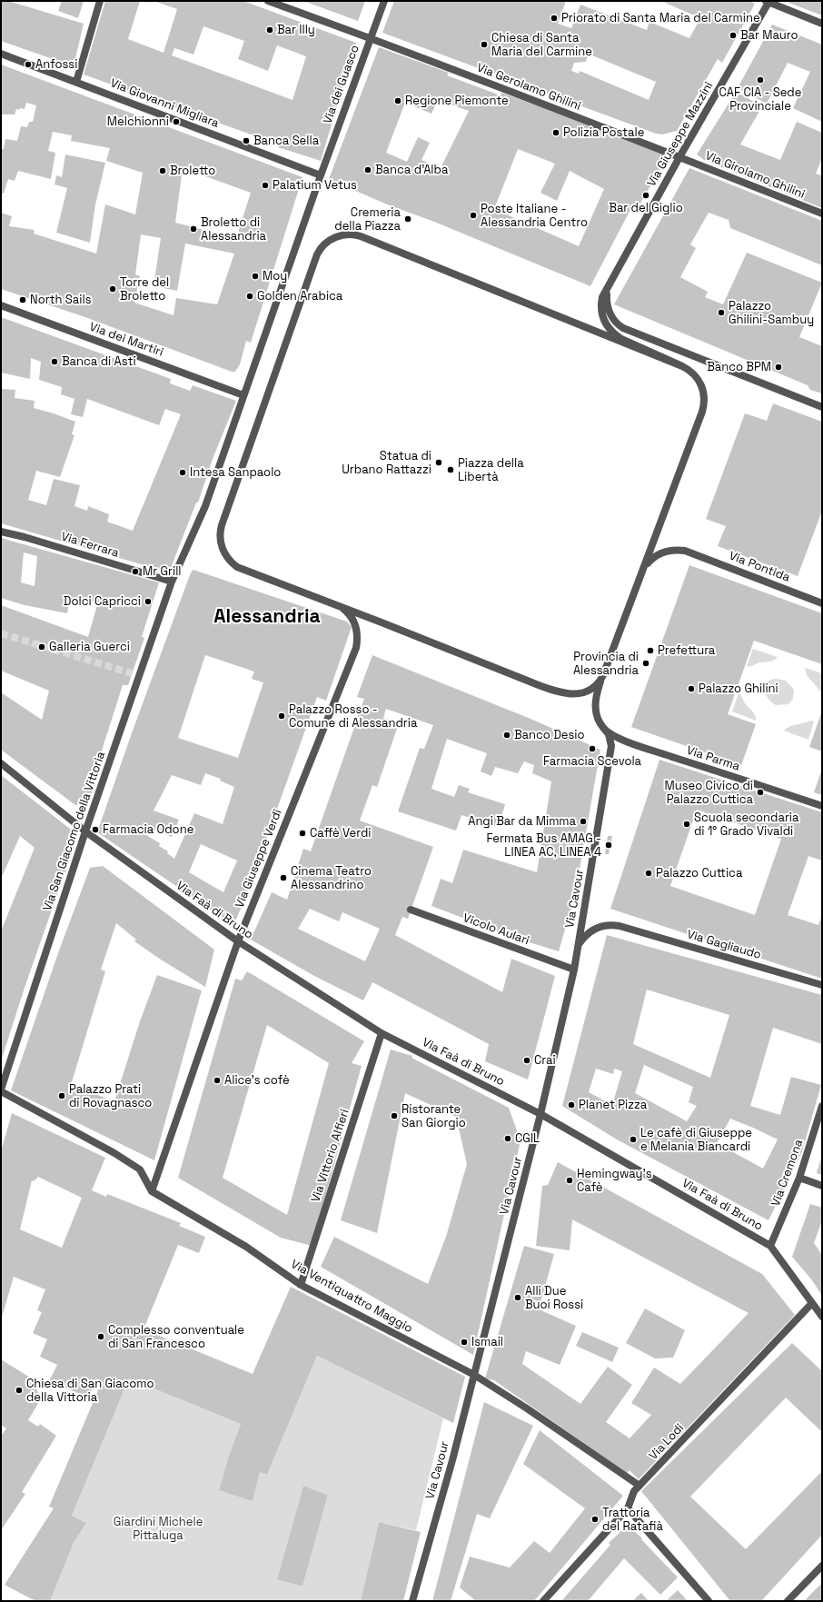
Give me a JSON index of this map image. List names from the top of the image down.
{
  "streets": {
    "street": [
      "Via dei Guasco",
      "Via Gerolamo Ghilini",
      "Via Giovanni Migliara",
      "Via Giuseppe Mazzini",
      "Via Girolamo Ghilini",
      "Via dei Martiri",
      "Via Ferrara",
      "Via Pontida",
      "Via Parma",
      "Via San Giacomo della Vittoria",
      "Via Giuseppe Verdi",
      "Via Cavour",
      "Via Faà di Bruno",
      "Vicolo Aulari",
      "Via Gagliaudo",
      "Via Vittorio Alfieri",
      "Via Cremona",
      "Via Ventiquattro Maggio",
      "Via Lodi"
    ]
  },
  "crossings": [
    ["Via dei Guasco", "Via Gerolamo Ghilini"],
    ["Via dei Guasco", "Via Giovanni Migliara"],
    ["Via Gerolamo Ghilini", "Via Giuseppe Mazzini"],
    ["Via Gerolamo Ghilini", "Via Girolamo Ghilini"],
    ["Via Giuseppe Mazzini", "Via Girolamo Ghilini"],
    ["Via Ferrara", "Via San Giacomo della Vittoria"],
    ["Via Parma", "Via Cavour"],
    ["Via San Giacomo della Vittoria", "Via Faà di Bruno"],
    ["Via Giuseppe Verdi", "Via Faà di Bruno"],
    ["Via Giuseppe Verdi", "Via Ventiquattro Maggio"],
    ["Via Cavour", "Via Faà di Bruno"],
    ["Via Cavour", "Vicolo Aulari"],
    ["Via Cavour", "Via Gagliaudo"],
    ["Via Cavour", "Via Ventiquattro Maggio"],
    ["Via Faà di Bruno", "Via Vittorio Alfieri"],
    ["Via Faà di Bruno", "Via Cremona"],
    ["Via Faà di Bruno", "Via Lodi"],
    ["Via Vittorio Alfieri", "Via Ventiquattro Maggio"],
    ["Via Ventiquattro Maggio", "Via Lodi"]
  ],
  "districts": ["Alessandria"],
  "parks": ["Giardini Michele Pittaluga"],
  "places": [
    "Priorato di Santa Maria del Carmine",
    "Bar Illy",
    "Bar Mauro",
    "Chiesa di Santa Maria del Carmine",
    "Anfossi",
    "CAF CIA - Sede Provinciale",
    "Regione Piemonte",
    "Melchionni",
    "Polizia Postale",
    "Banca Sella",
    "Banca d'Alba",
    "Broletto",
    "Palatium Vetus",
    "Bar del Giglio",
    "Poste Italiane - Alessandria Centro",
    "Cremeria della Piazza",
    "Broletto di Alessandria",
    "Moy",
    "Torre del Broletto",
    "Golden Arabica",
    "North Sails",
    "Palazzo Ghilini-Sambuy",
    "Banca di Asti",
    "Banco BPM",
    "Statua di Urbano Rattazzi",
    "Piazza della Libertà",
    "Intesa Sanpaolo",
    "Mr Grill",
    "Dolci Capricci",
    "Galleria Guerci",
    "Prefettura",
    "Provincia di Alessandria",
    "Palazzo Ghilini",
    "Palazzo Rosso - Comune di Alessandria",
    "Banco Desio",
    "Farmacia Scevola",
    "Museo Civico di Palazzo Cuttica",
    "Angi Bar da Mimma",
    "Scuola secondaria di 1° Grado Vivaldi",
    "Farmacia Odone",
    "Caffè Verdi",
    "Fermata Bus AMAG - LINEA AC, LINEA 4",
    "Palazzo Cuttica",
    "Cinema Teatro Alessandrino",
    "Crai",
    "Alice's cofè",
    "Palazzo Prati di Rovagnasco",
    "Planet Pizza",
    "Ristorante San Giorgio",
    "CGIL",
    "Le cafè di Giuseppe e Melania Biancardi",
    "Hemingway's Cafè",
    "Alli Due Buoi Rossi",
    "Complesso conventuale di San Francesco",
    "Ismail",
    "Chiesa di San Giacomo della Vittoria",
    "Trattoria del Ratafià"
  ]
}
